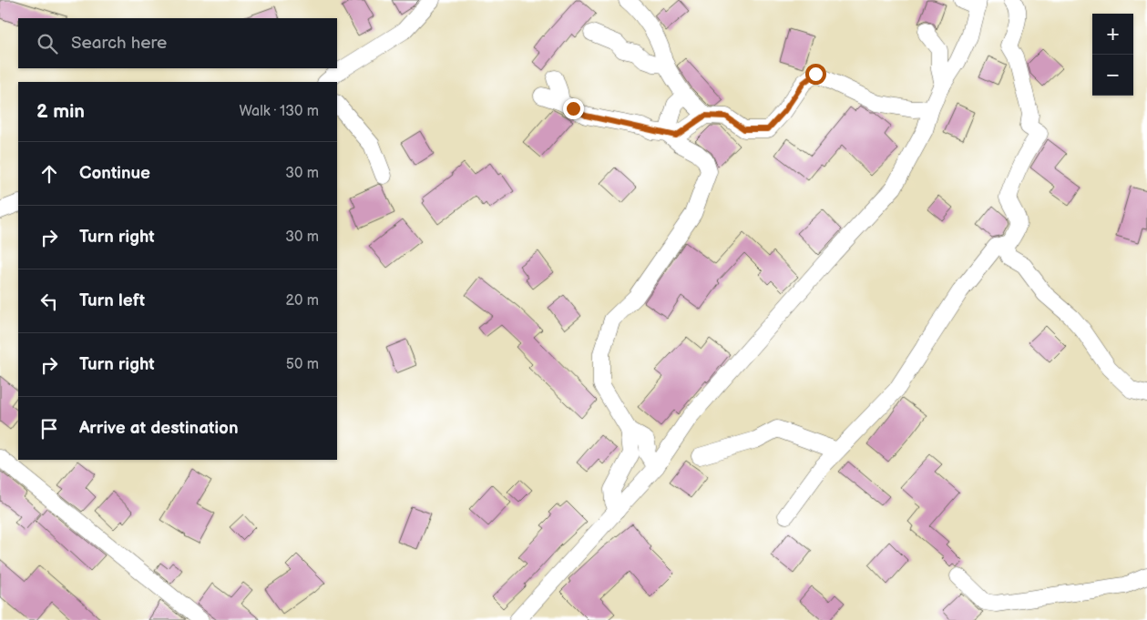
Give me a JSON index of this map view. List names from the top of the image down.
{
  "page": {
    "map_buttons": ["+", "−"],
    "search": "Search here",
    "heading": ["2 min", "Walk · 130 m"],
    "list": [
      ["Continue", "30 m"],
      ["Turn right", "30 m"],
      ["Turn left", "20 m"],
      ["Turn right", "50 m"],
      "Arrive at destination"
    ]
  }
}
